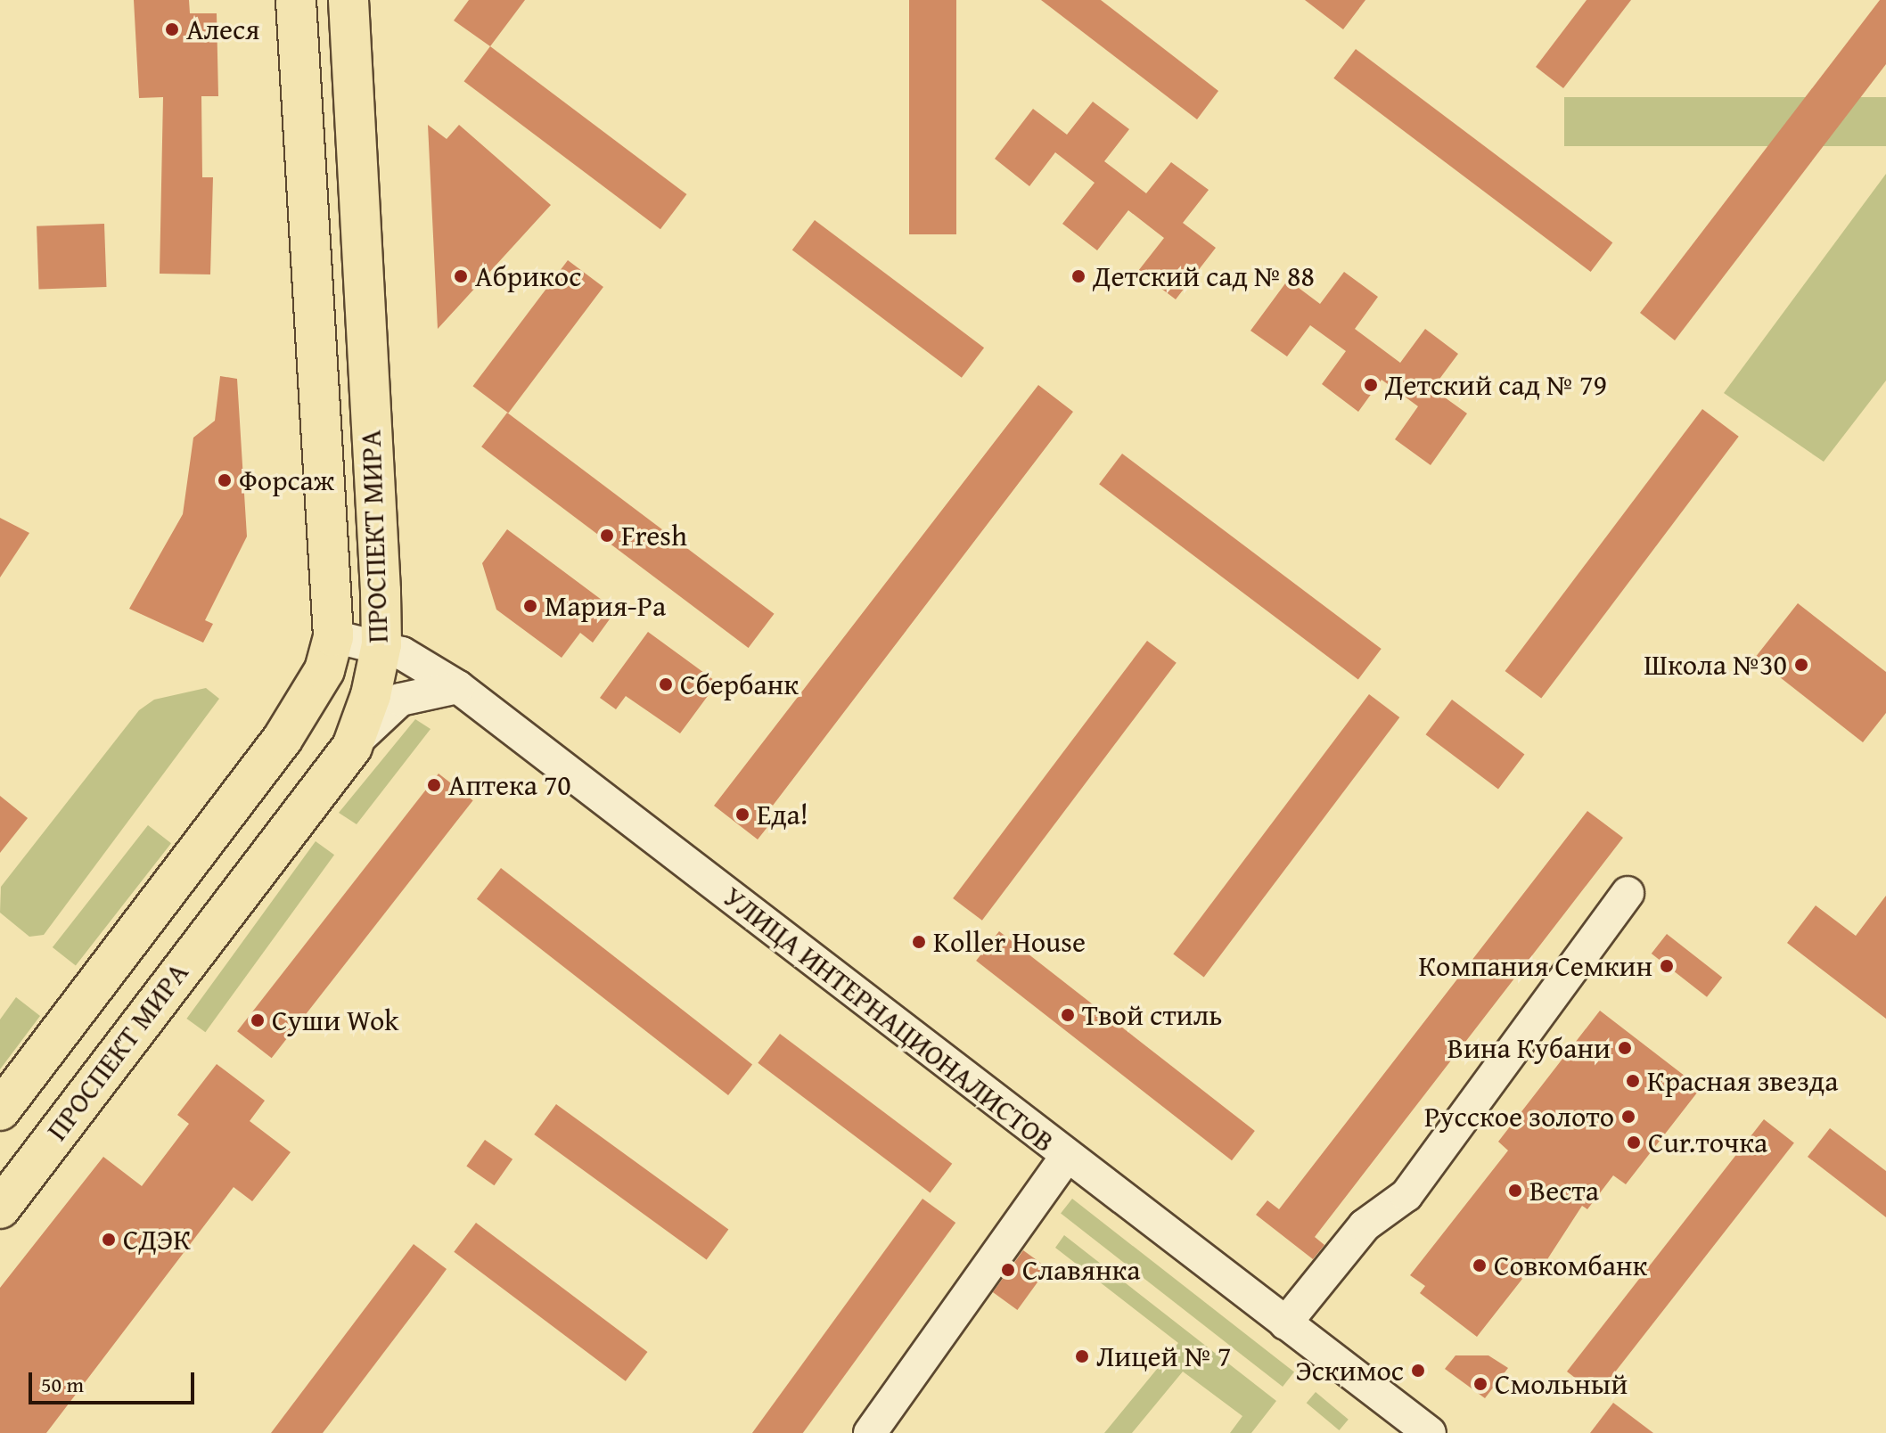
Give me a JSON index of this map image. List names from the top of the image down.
{
  "streets": {
    "main road": ["ПРОСПЕКТ МИРА"],
    "street": ["УЛИЦА ИНТЕРНАЦИОНАЛИСТОВ"]
  },
  "crossings": [
    ["ПРОСПЕКТ МИРА", "УЛИЦА ИНТЕРНАЦИОНАЛИСТОВ"]
  ],
  "places": [
    "Алеся",
    "Абрикос",
    "Детский сад № 88",
    "Детский сад № 79",
    "Форсаж",
    "Fresh",
    "Мария-Ра",
    "Школа №30",
    "Сбербанк",
    "Аптека 70",
    "Еда!",
    "Koller House",
    "Компания Семкин",
    "Твой стиль",
    "Суши Wok",
    "Вина Кубани",
    "Красная звезда",
    "Русское золото",
    "Cur.точка",
    "Веста",
    "СДЭК",
    "Совкомбанк",
    "Славянка",
    "Лицей № 7",
    "Эскимос",
    "Смольный"
  ],
  "scale_bar": "50 m"
}
